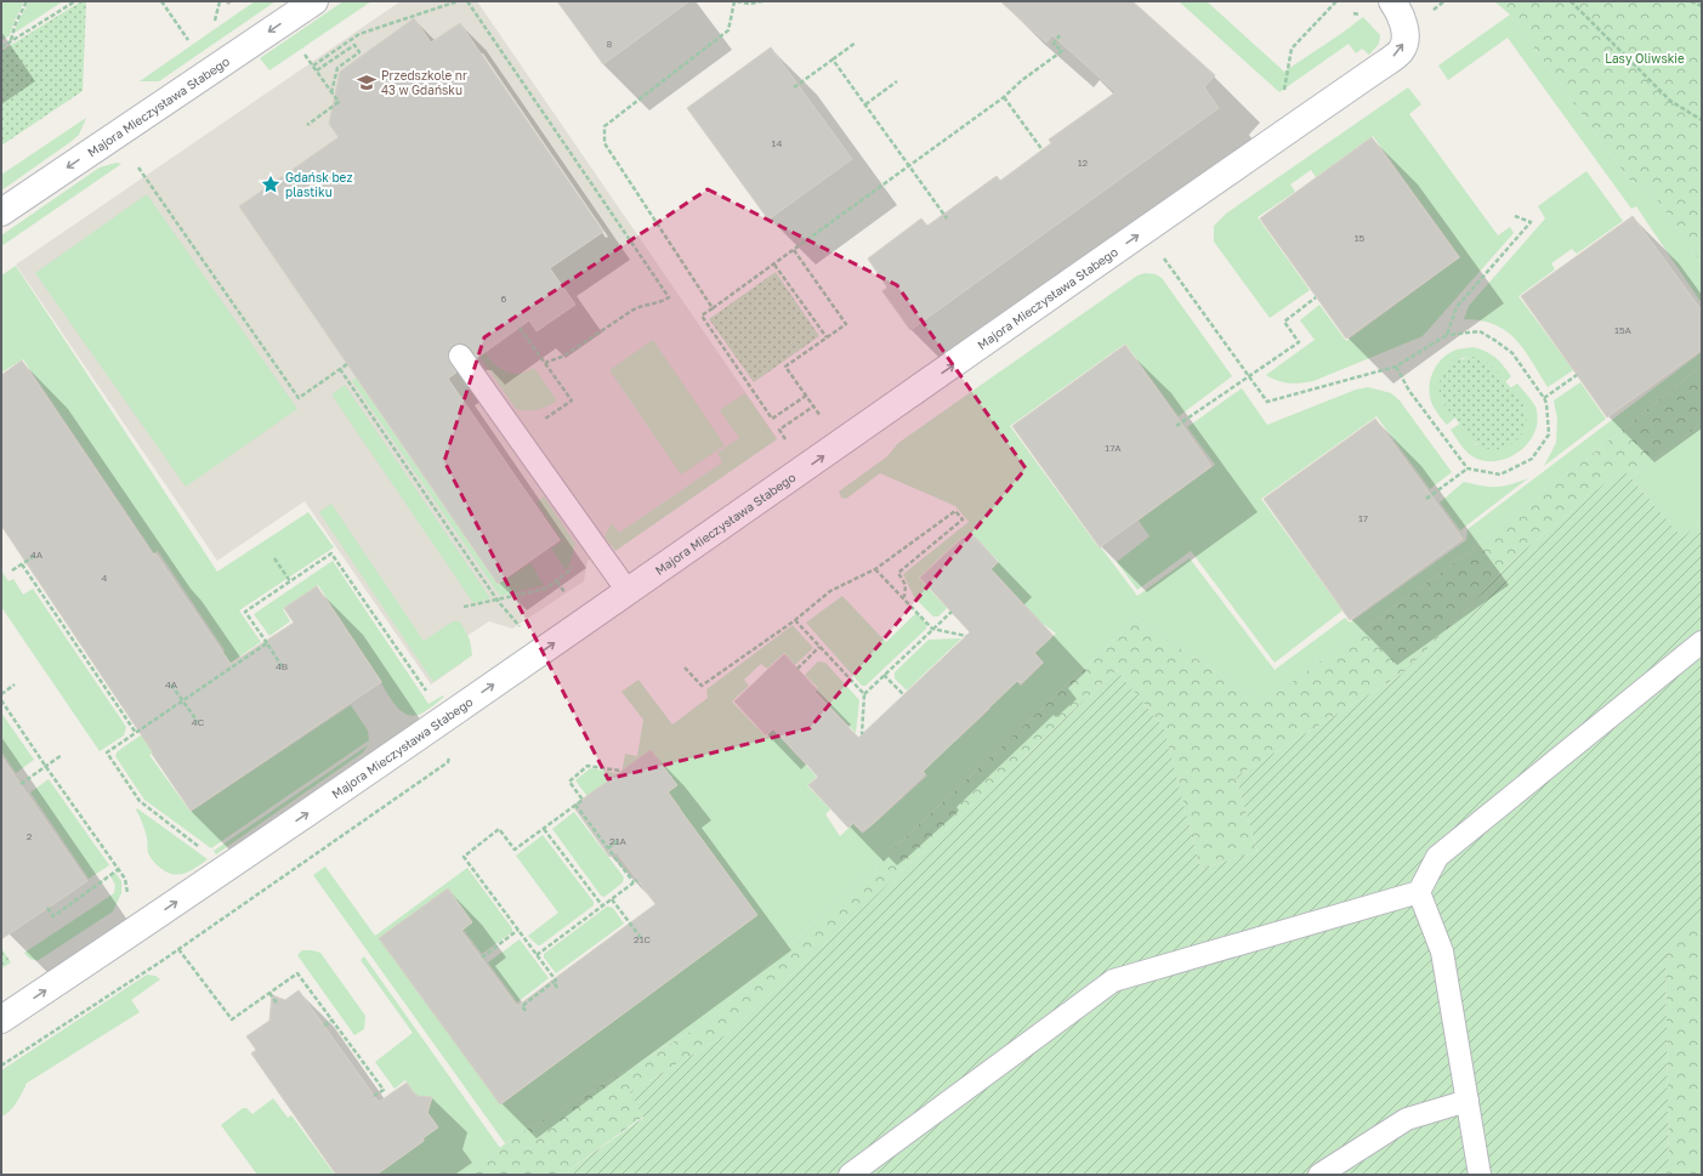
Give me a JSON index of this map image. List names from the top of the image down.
{
  "streets": {
    "street": ["Majora Mieczysława Słabego"]
  },
  "parks": ["Lasy Oliwskie"],
  "places": {
    "school or university": ["Przedszkole nr 43 w Gdańsku"],
    "place": ["Gdańsk bez plastiku"]
  },
  "house_numbers": [
    "8",
    "14",
    "12",
    "15",
    "6",
    "15A",
    "17A",
    "17",
    "4A",
    "4",
    "4B",
    "4A",
    "4C",
    "2",
    "21A",
    "21C"
  ]
}
